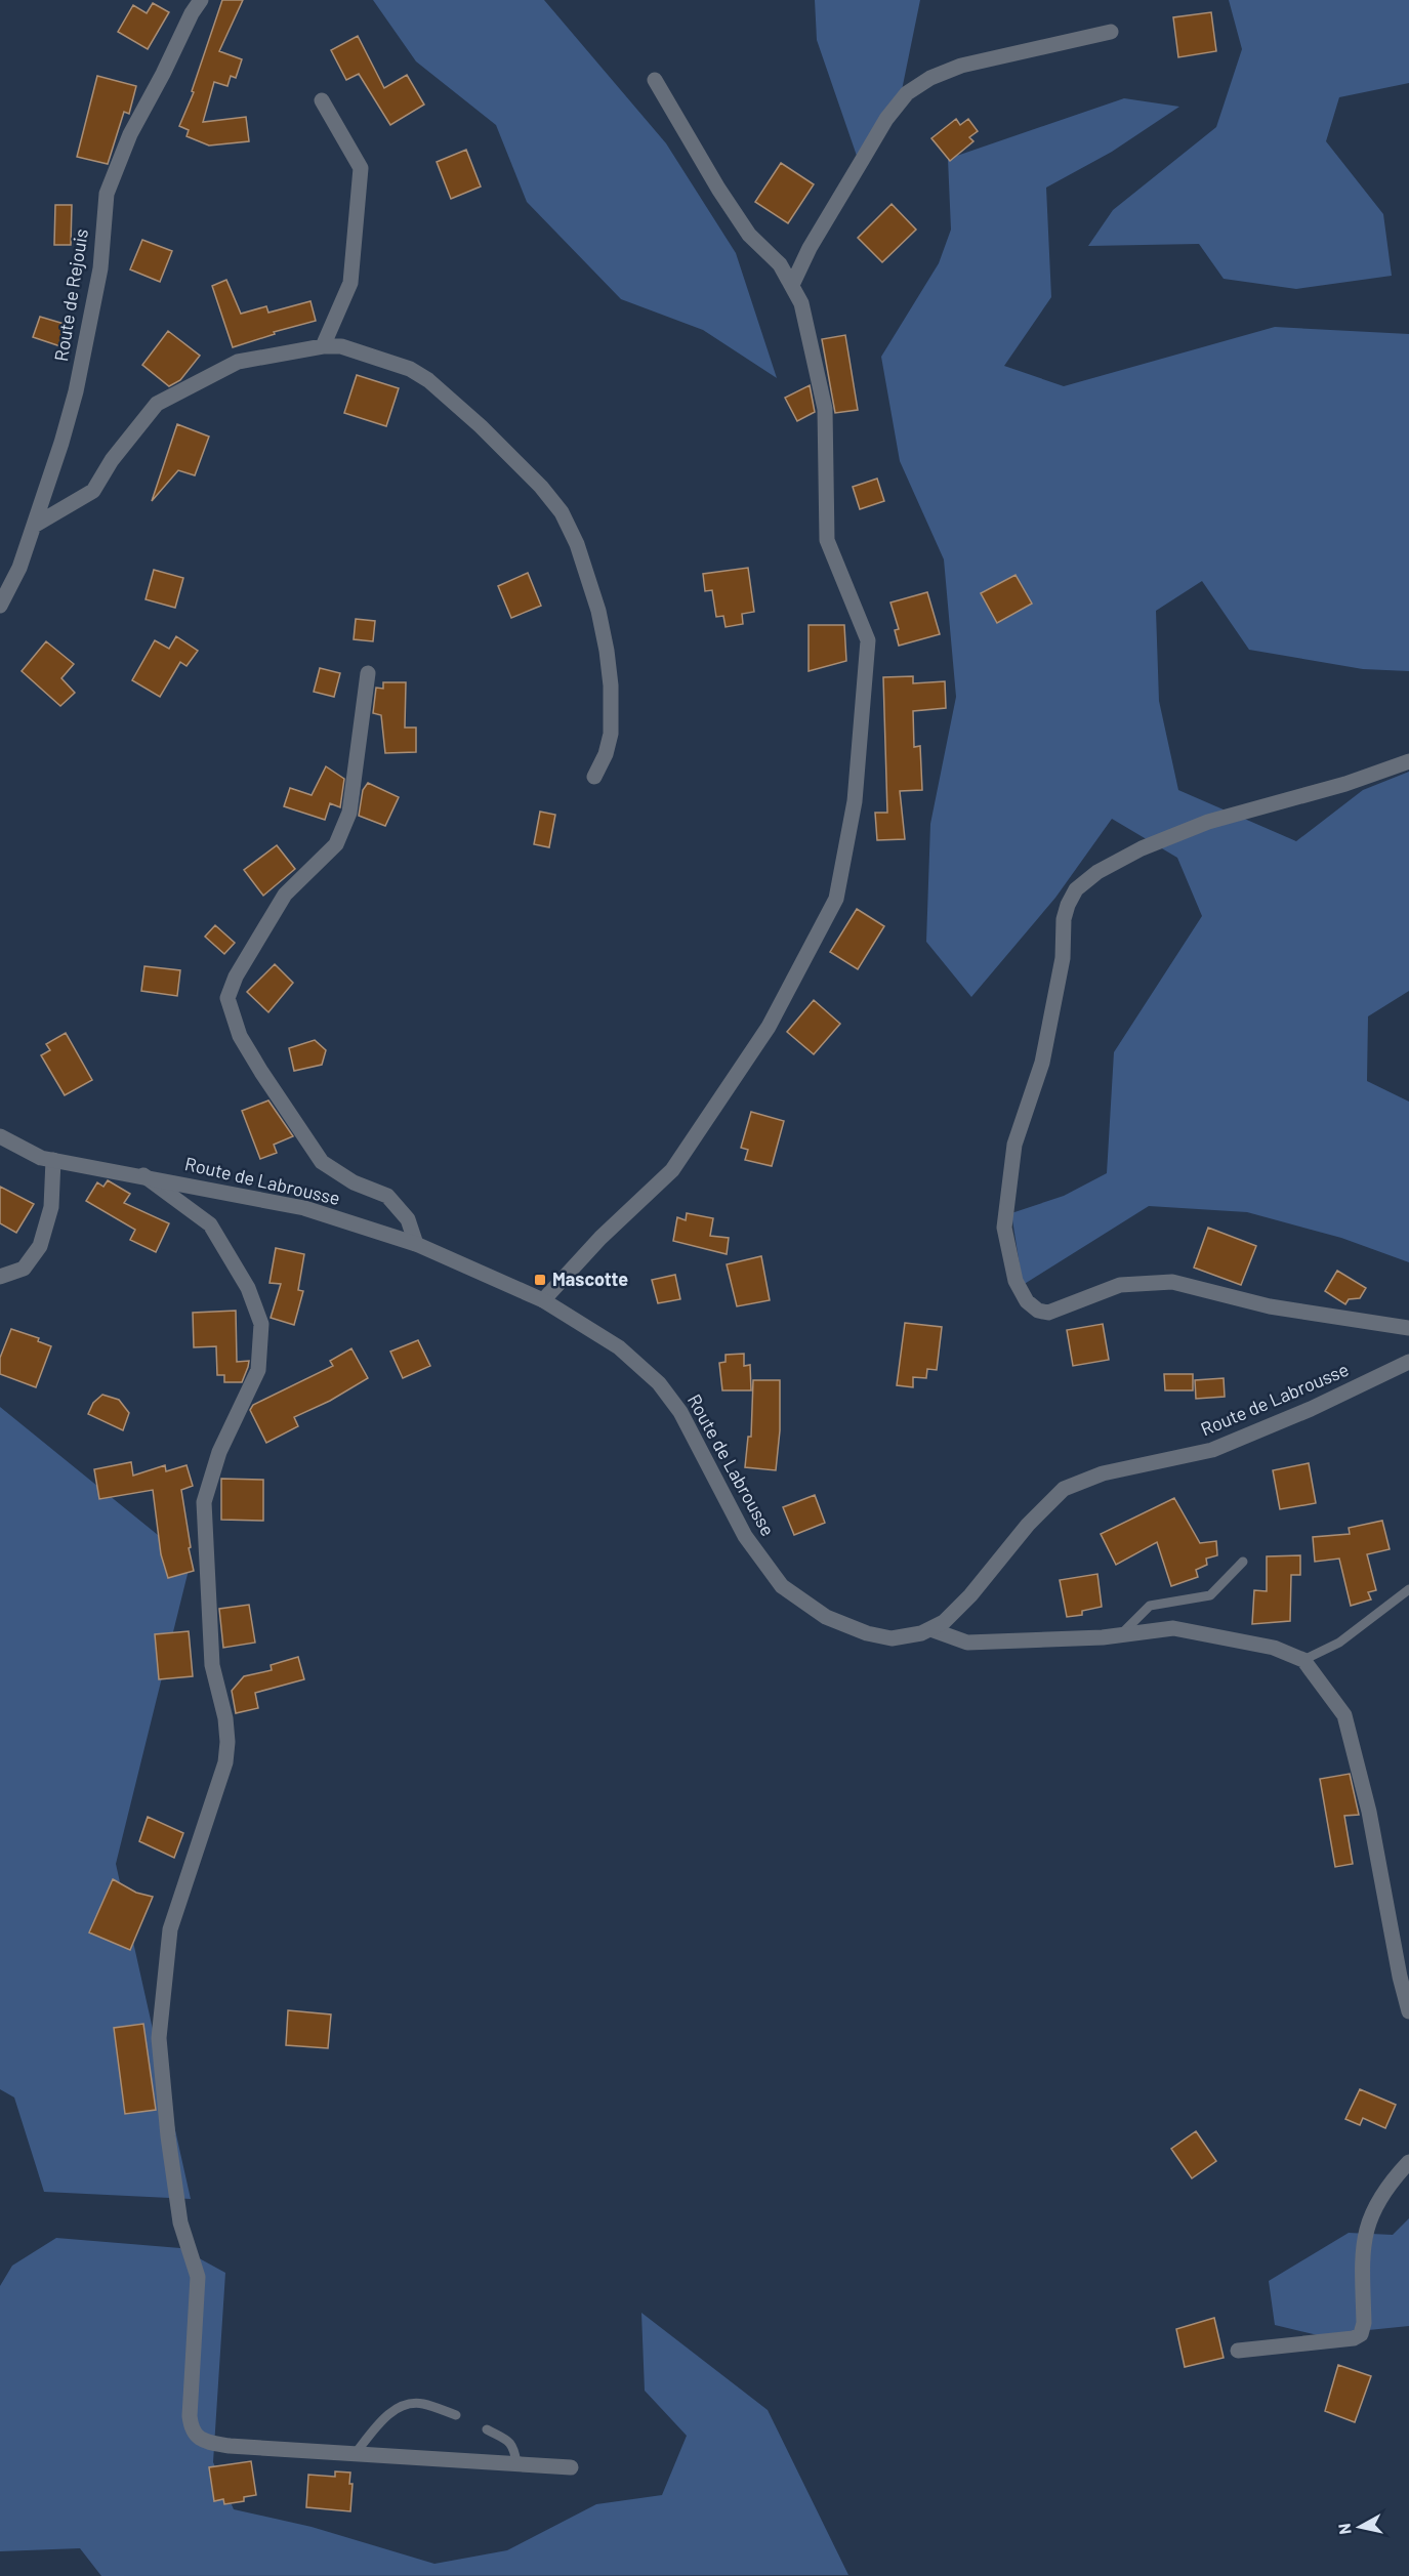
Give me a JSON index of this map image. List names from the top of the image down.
{
  "streets": {
    "street": ["Route de Rejouis", "Route de Labrousse"]
  },
  "places": {
    "transit": ["Mascotte"]
  },
  "north": "left"
}
